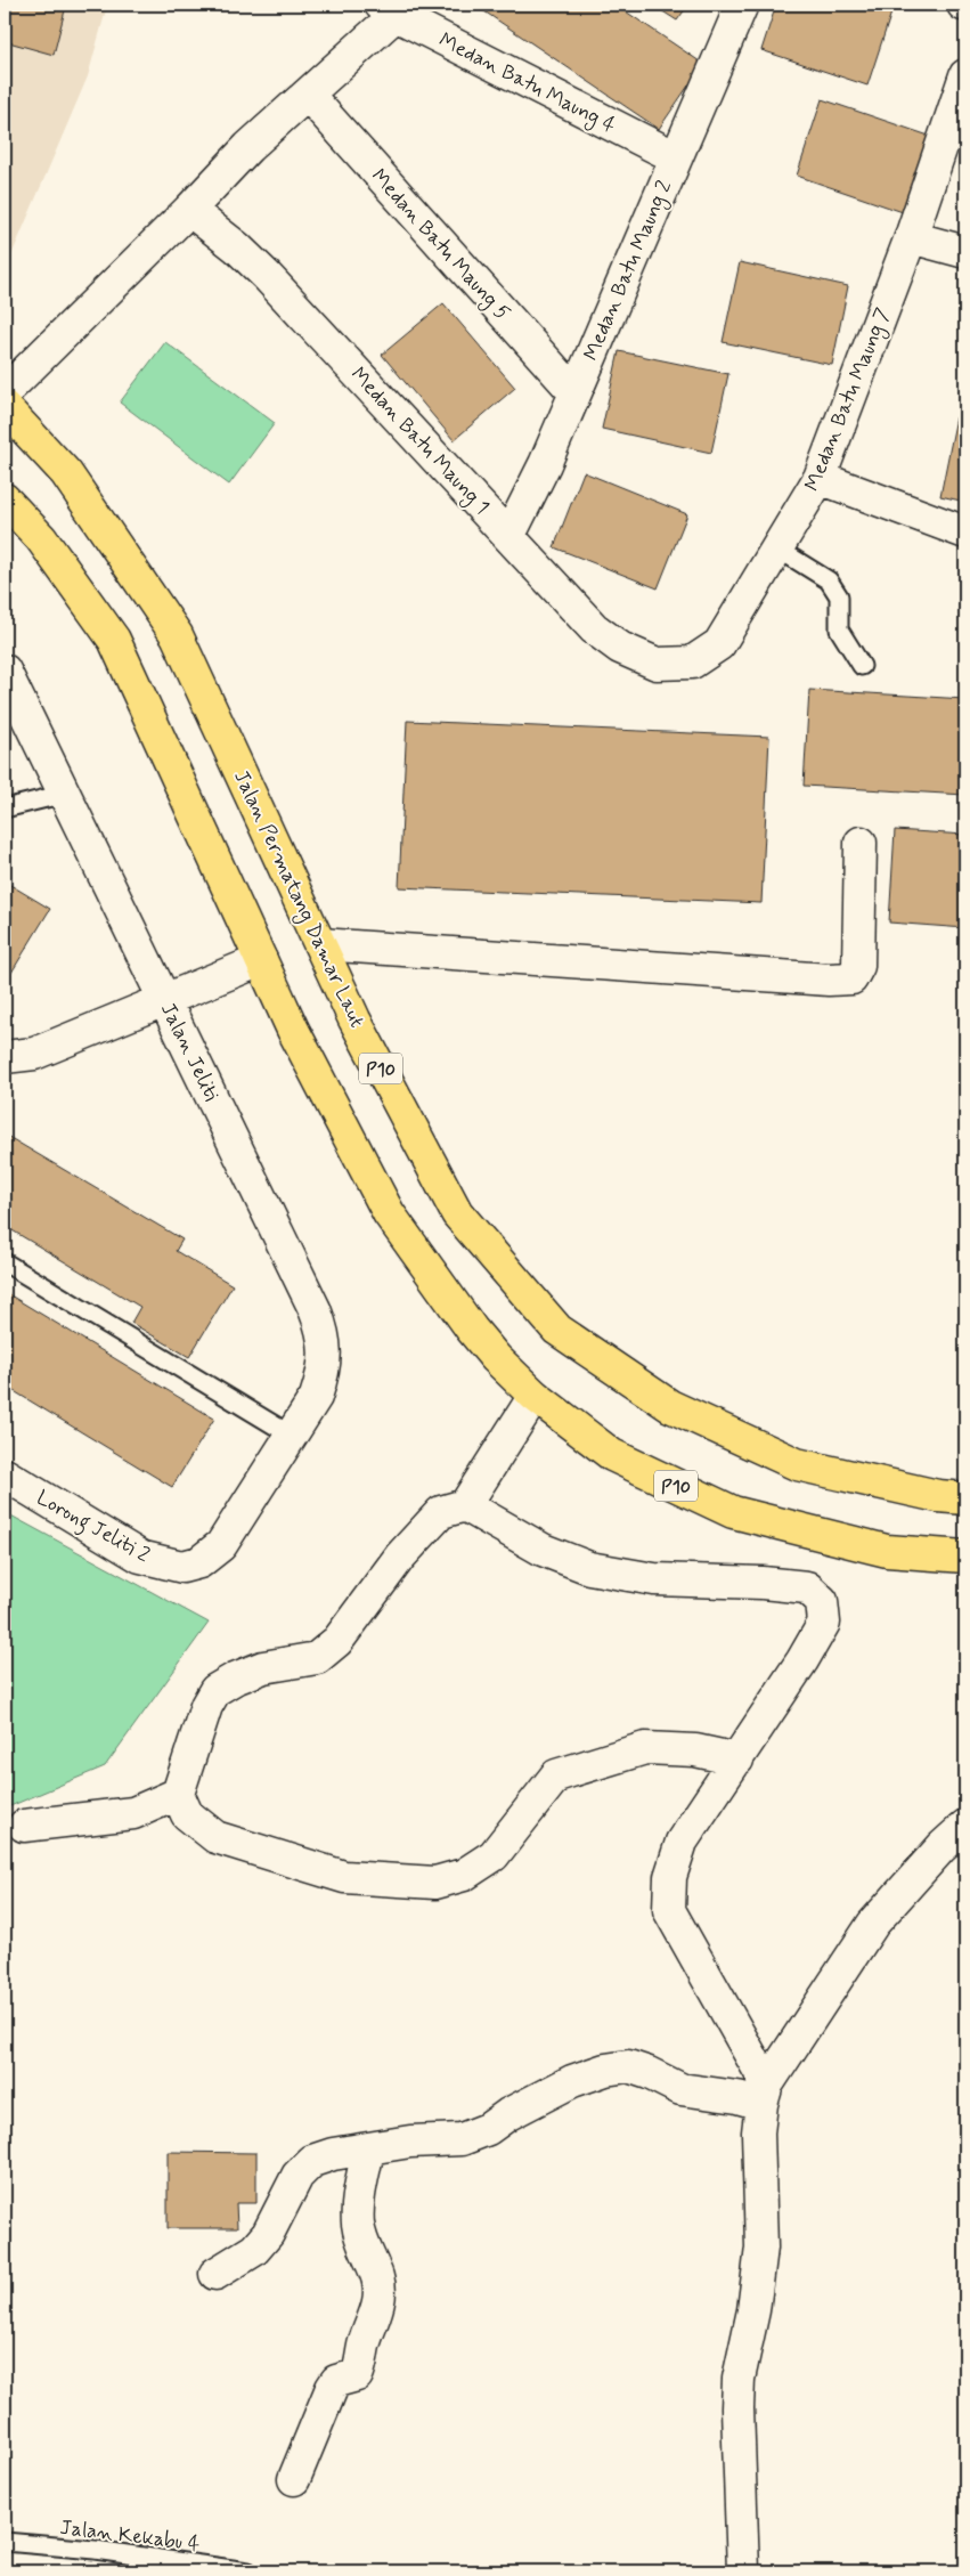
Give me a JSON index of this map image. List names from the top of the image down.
{
  "streets": {
    "highway": ["Jalan Permatang Damar Laut", "P10"],
    "street": [
      "Medan Batu Maung 4",
      "Medan Batu Maung 5",
      "Medan Batu Maung 2",
      "Medan Batu Maung 7",
      "Medan Batu Maung 1",
      "Jalan Jeliti",
      "Lorong Jeliti 2"
    ],
    "lane": ["Jalan Kekabu 4"]
  },
  "crossings": [
    ["Medan Batu Maung 4", "Medan Batu Maung 2"],
    ["Medan Batu Maung 5", "Medan Batu Maung 2"],
    ["Medan Batu Maung 2", "Medan Batu Maung 1"],
    ["Medan Batu Maung 7", "Medan Batu Maung 1"],
    ["Jalan Jeliti", "Lorong Jeliti 2"]
  ]
}
